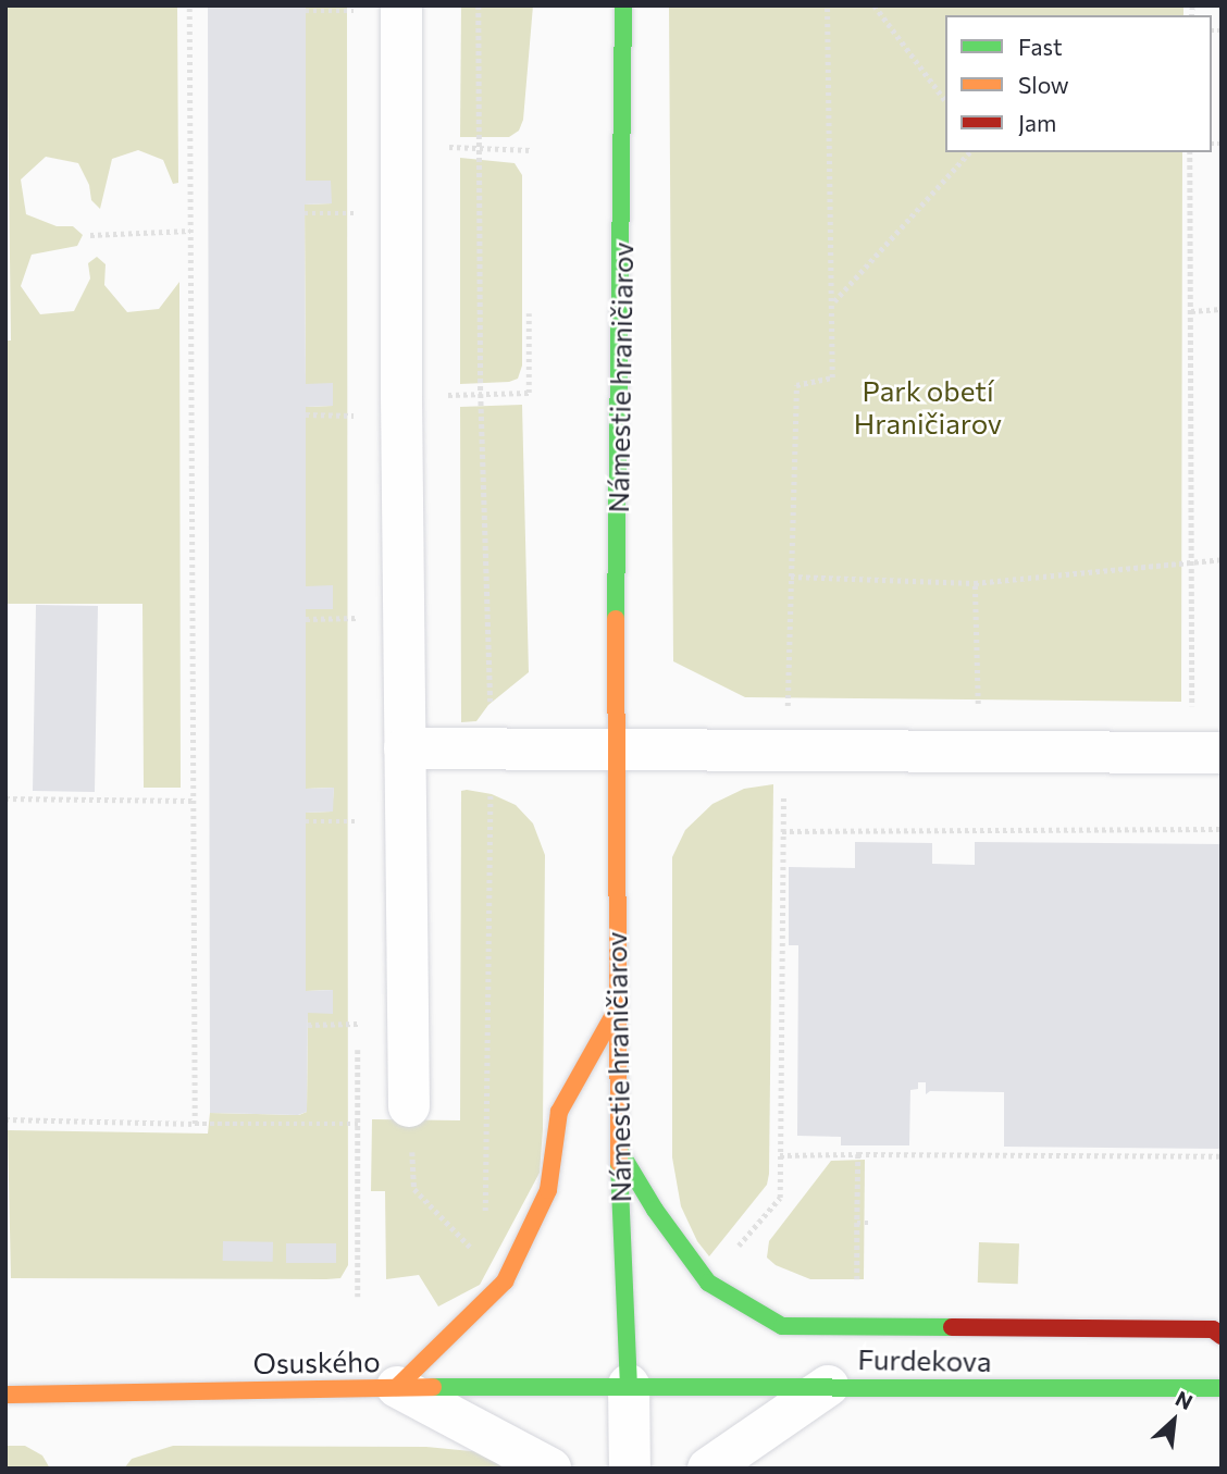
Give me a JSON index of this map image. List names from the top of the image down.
{
  "streets": {
    "street": ["Námestie hraničiarov", "Furdekova", "Osuského"]
  },
  "crossings": [
    ["Námestie hraničiarov", "Furdekova"],
    ["Námestie hraničiarov", "Osuského"],
    ["Furdekova", "Osuského"]
  ],
  "parks": ["Park obetí Hraničiarov"],
  "legend": ["Fast", "Slow", "Jam"],
  "north": "top right"
}
